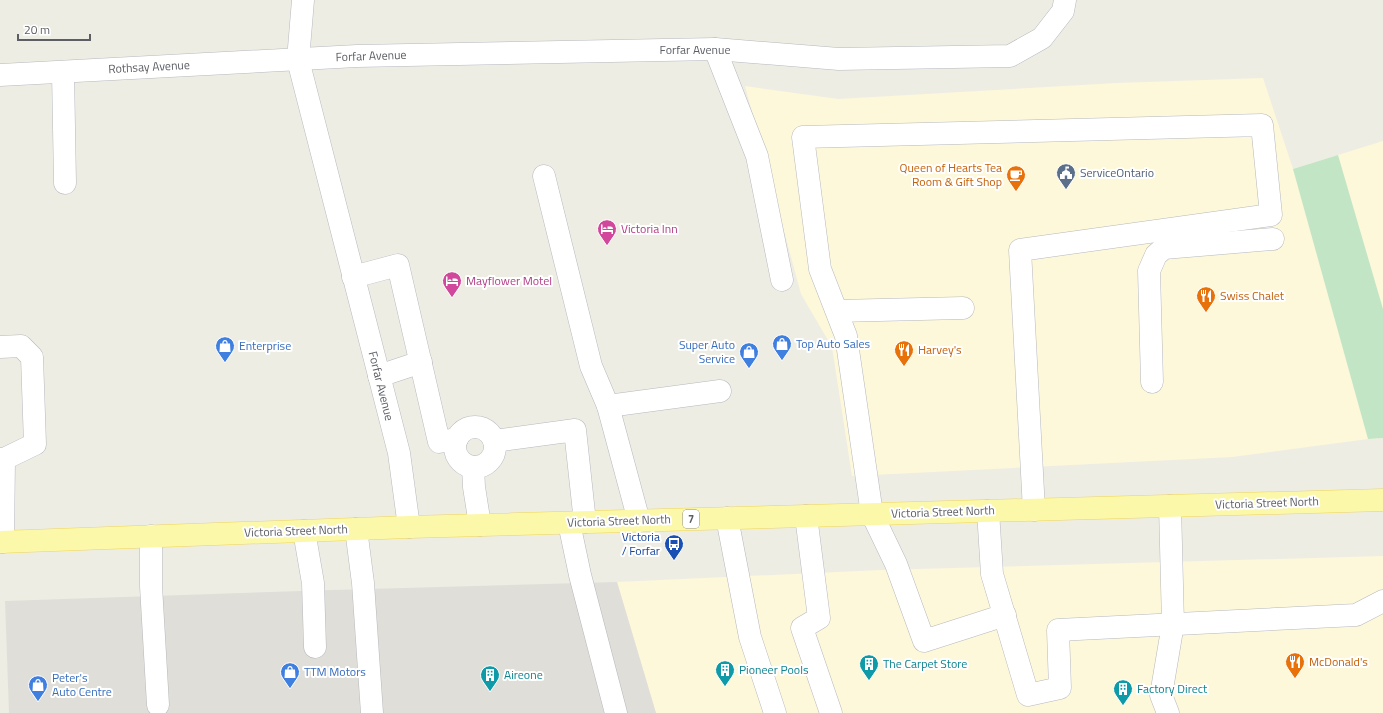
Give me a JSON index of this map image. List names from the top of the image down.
{
  "streets": {
    "main road": ["Victoria Street North", "7"],
    "street": ["Forfar Avenue", "Rothsay Avenue"]
  },
  "crossings": [
    ["Forfar Avenue", "Rothsay Avenue"],
    ["Forfar Avenue", "Victoria Street North"]
  ],
  "places": {
    "public building": ["ServiceOntario"],
    "cafe": ["Queen of Hearts Tea Room & Gift Shop"],
    "hotel": ["Victoria Inn", "Mayflower Motel"],
    "restaurant": ["Swiss Chalet", "Harvey's", "McDonald's"],
    "shop": [
      "Top Auto Sales",
      "Enterprise",
      "Super Auto Service",
      "TTM Motors",
      "Peter's Auto Centre"
    ],
    "bus stop": ["Victoria / Forfar"],
    "building": [
      "The Carpet Store",
      "Pioneer Pools",
      "Aireone",
      "Factory Direct"
    ]
  },
  "scale_bar": "20 m"
}
